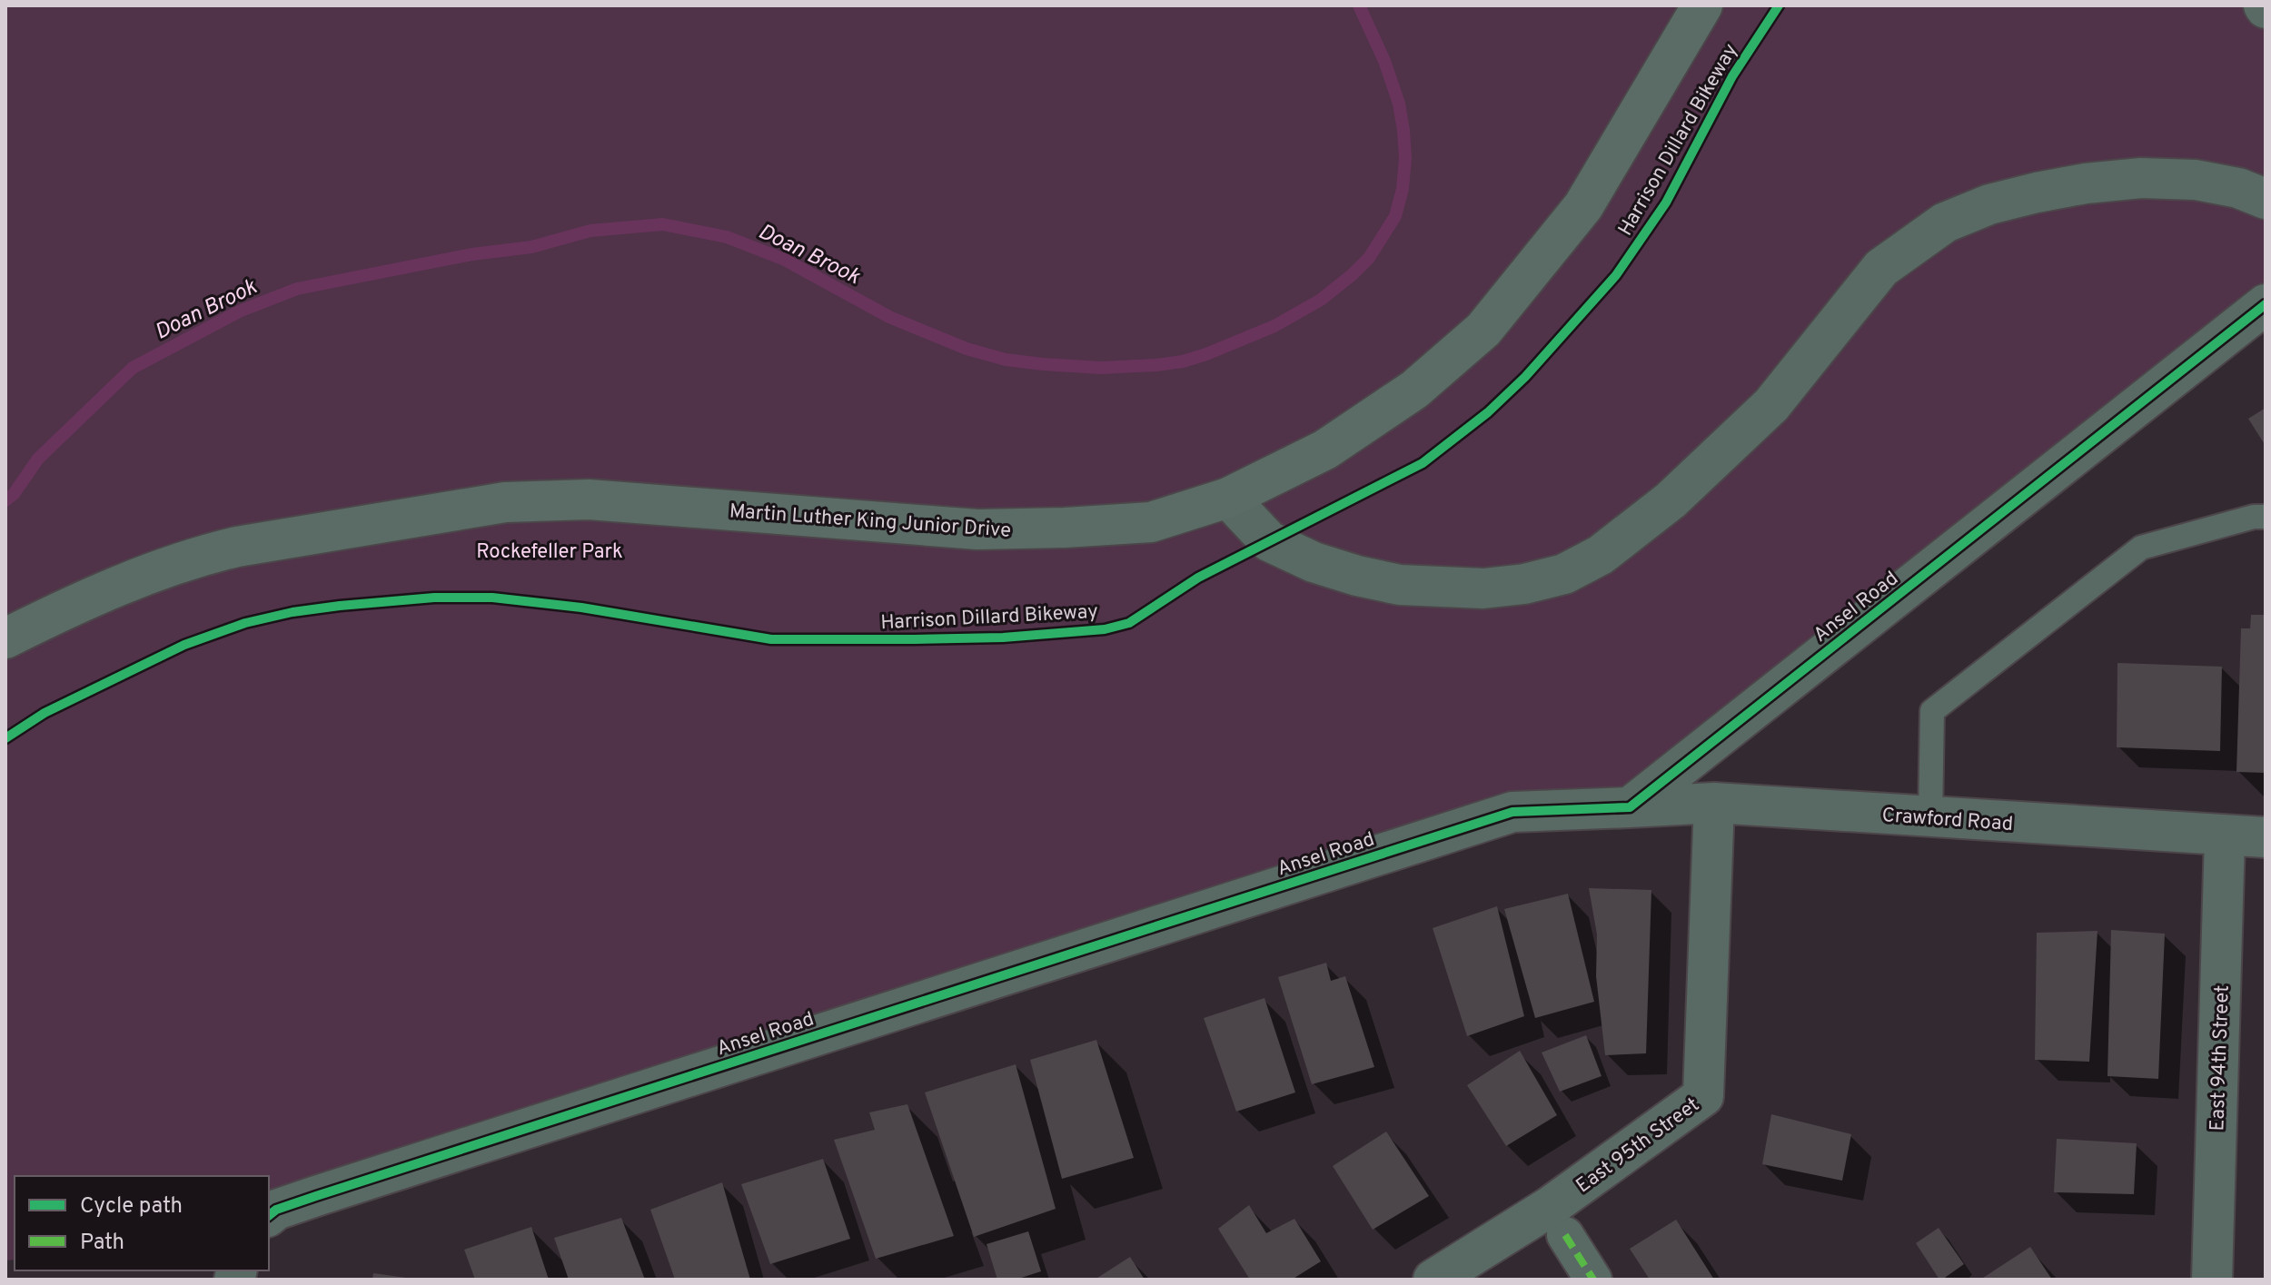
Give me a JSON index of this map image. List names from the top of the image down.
{
  "streets": {
    "main road": ["Martin Luther King Junior Drive"],
    "street": [
      "Ansel Road",
      "Crawford Road",
      "East 94th Street",
      "East 95th Street"
    ],
    "cycle path": ["Harrison Dillard Bikeway"]
  },
  "crossings": [
    ["Ansel Road", "Crawford Road"],
    ["Crawford Road", "East 94th Street"],
    ["Crawford Road", "East 95th Street"]
  ],
  "water": ["Doan Brook"],
  "parks": ["Rockefeller Park"],
  "legend": ["Cycle path", "Path"]
}
